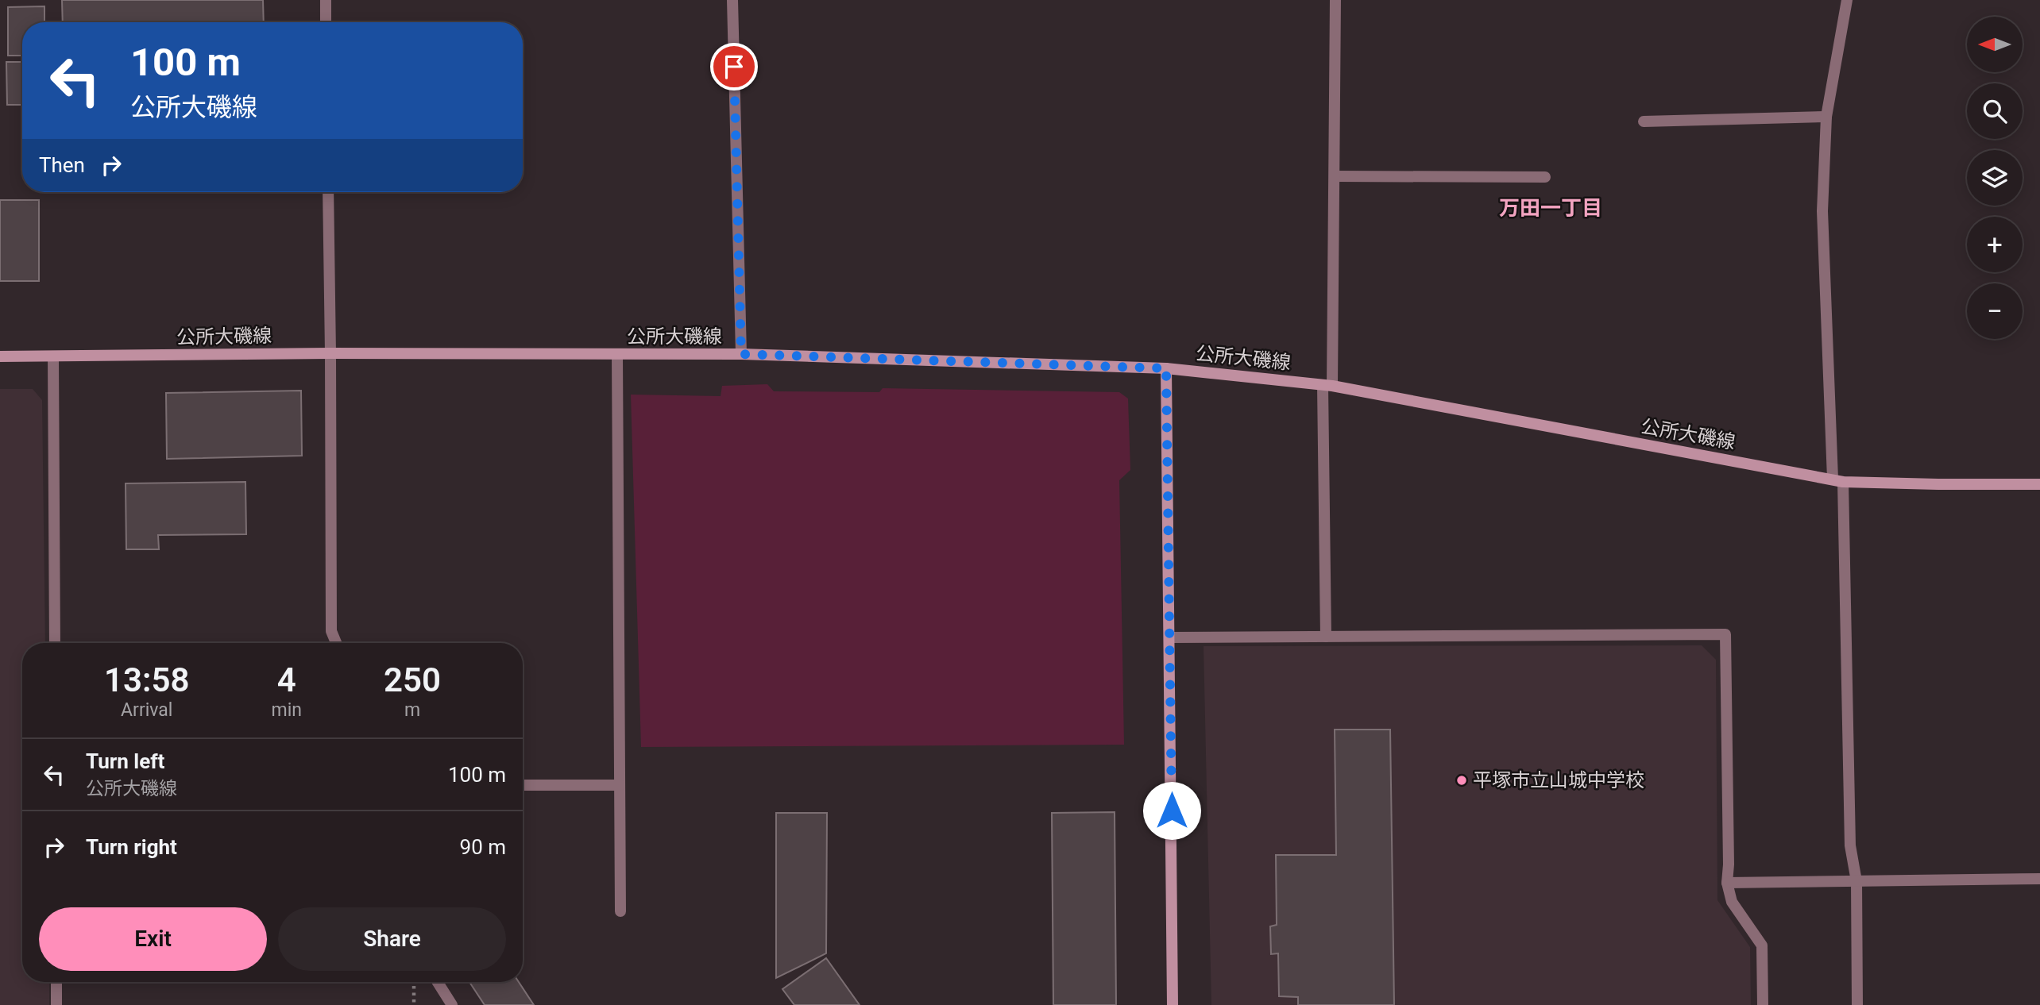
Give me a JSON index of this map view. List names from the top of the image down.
{
  "streets": {
    "main road": ["公所大磯線"]
  },
  "districts": ["万田一丁目"],
  "places": ["平塚市立山城中学校"],
  "north": "left",
  "page": {
    "map_buttons": ["+", "−"],
    "turn": ["100 m", "公所大磯線"],
    "then": "Then",
    "eta": [
      "13:58",
      "Arrival",
      "4",
      "min",
      "250",
      "m"
    ],
    "list": [
      {
        "name": "Turn left",
        "note": "公所大磯線",
        "value": "100 m"
      },
      {
        "name": "Turn right",
        "value": "90 m"
      }
    ],
    "buttons": ["Exit", "Share"]
  }
}
